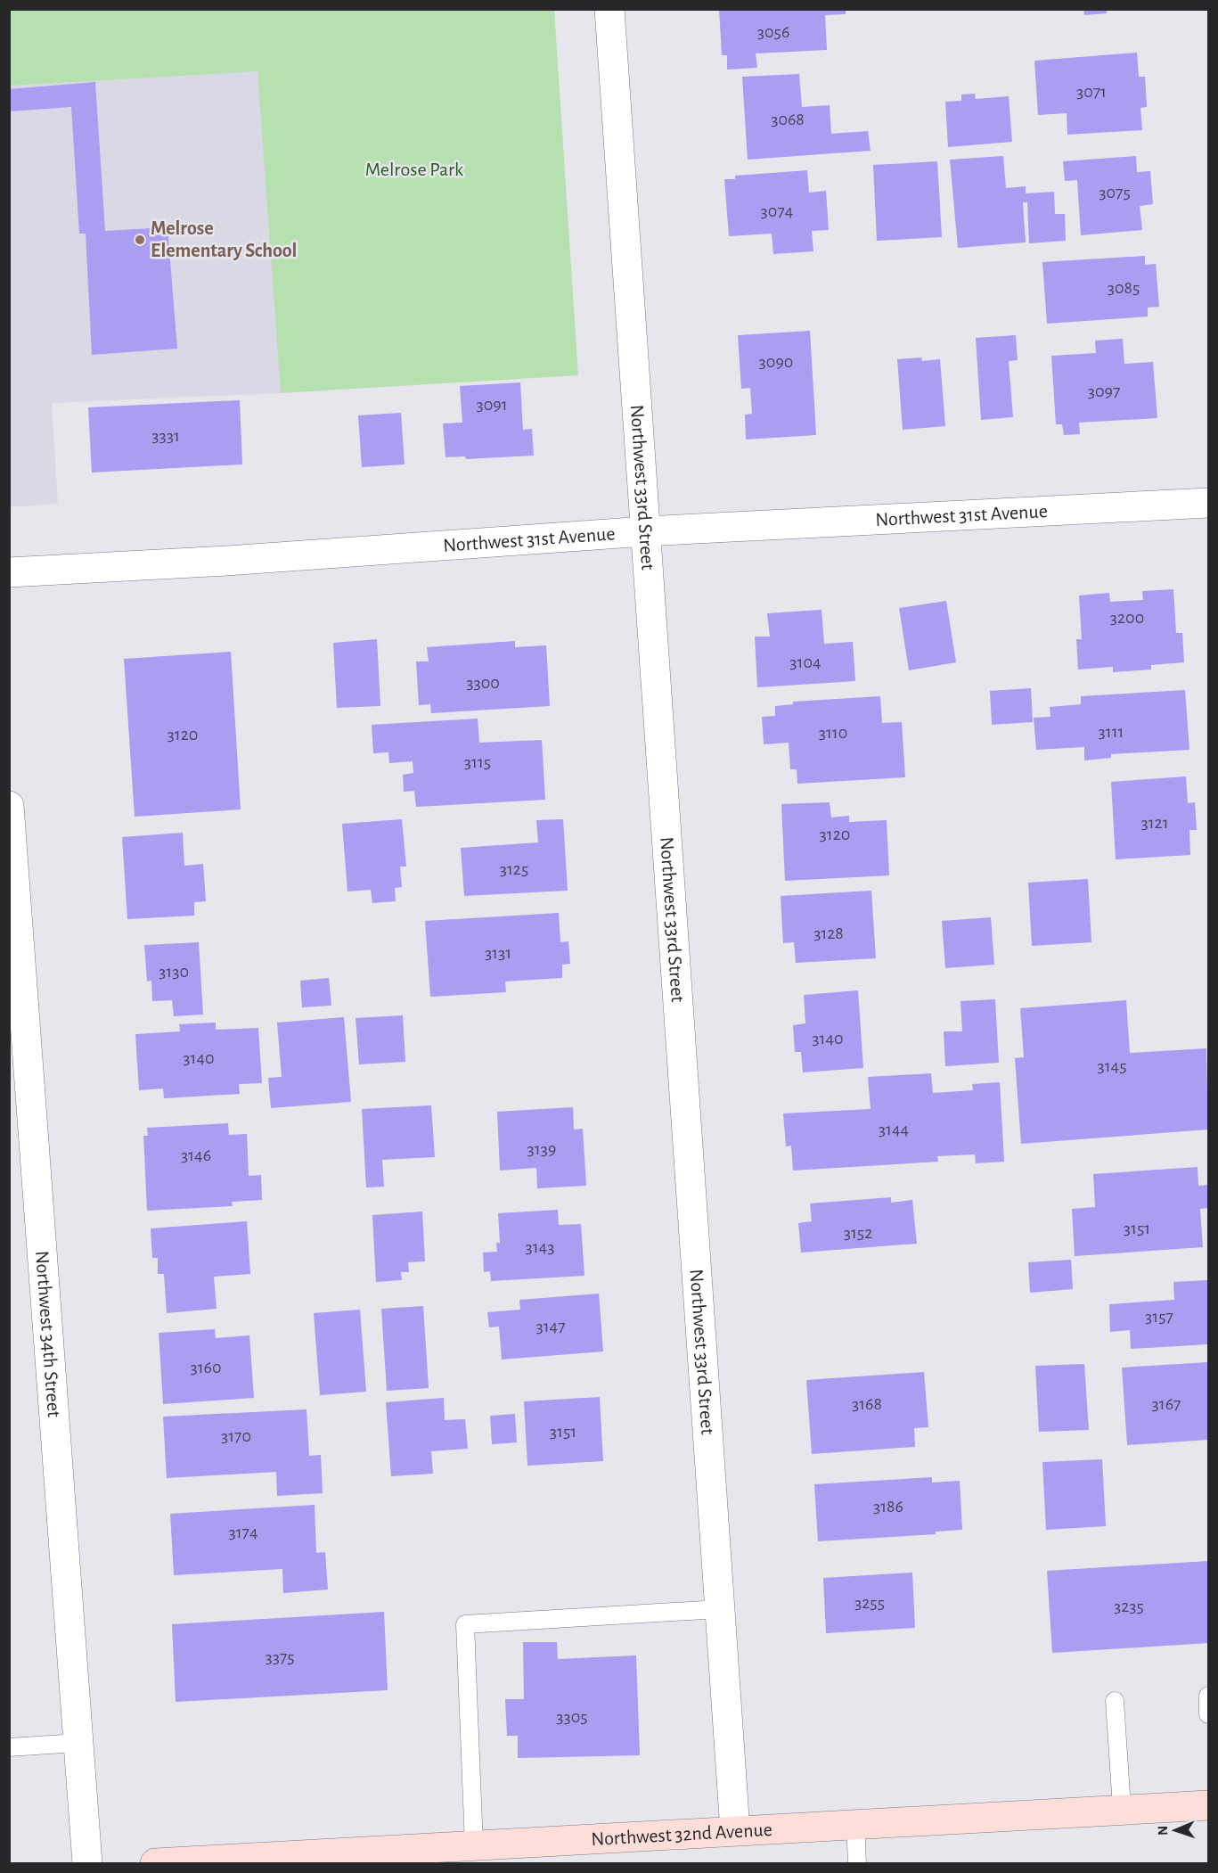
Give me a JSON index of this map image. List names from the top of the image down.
{
  "streets": {
    "main road": ["Northwest 32nd Avenue"],
    "street": ["Northwest 33rd Street", "Northwest 31st Avenue", "Northwest 34th Street"]
  },
  "crossings": [
    ["Northwest 33rd Street", "Northwest 31st Avenue"],
    ["Northwest 33rd Street", "Northwest 32nd Avenue"]
  ],
  "parks": ["Melrose Park"],
  "places": ["Melrose Elementary School"],
  "house_numbers": [
    "3056",
    "3071",
    "3068",
    "3075",
    "3074",
    "3085",
    "3090",
    "3097",
    "3091",
    "3331",
    "3200",
    "3104",
    "3300",
    "3111",
    "3110",
    "3120",
    "3115",
    "3121",
    "3120",
    "3125",
    "3128",
    "3131",
    "3130",
    "3140",
    "3140",
    "3145",
    "3144",
    "3139",
    "3146",
    "3151",
    "3152",
    "3143",
    "3157",
    "3147",
    "3160",
    "3168",
    "3167",
    "3151",
    "3170",
    "3186",
    "3174",
    "3255",
    "3235",
    "3375",
    "3305"
  ],
  "north": "left"
}
